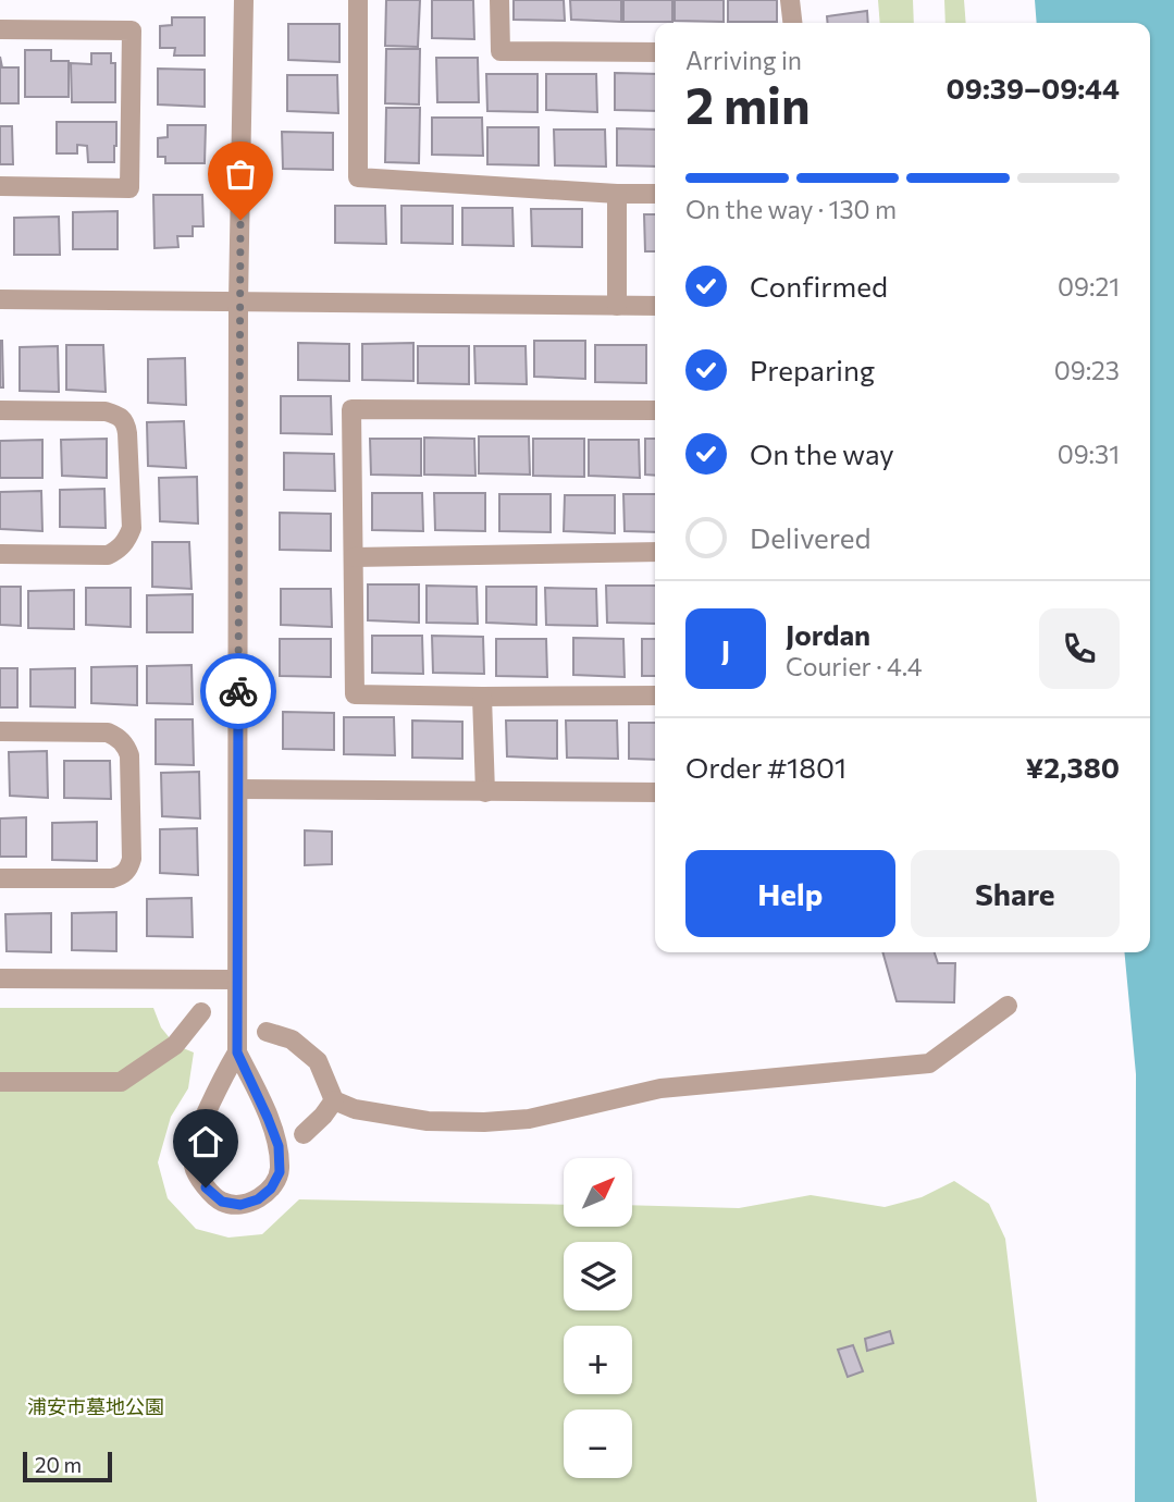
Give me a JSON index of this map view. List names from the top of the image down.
{
  "parks": ["浦安市墓地公園"],
  "scale_bar": "20 m",
  "north": "top right",
  "page": {
    "heading": ["2 min", "Arriving in", "09:39–09:44"],
    "panel": [
      "Jordan",
      "Courier · 4.4",
      "Order #1801",
      "¥2,380"
    ],
    "bar": "On the way · 130 m",
    "list": [
      ["Confirmed", "09:21"],
      ["Preparing", "09:23"],
      ["On the way", "09:31"],
      "Delivered"
    ],
    "round": "J",
    "buttons": ["Help", "Share"],
    "map_buttons": ["+", "−"],
    "scale": "20 m"
  }
}
